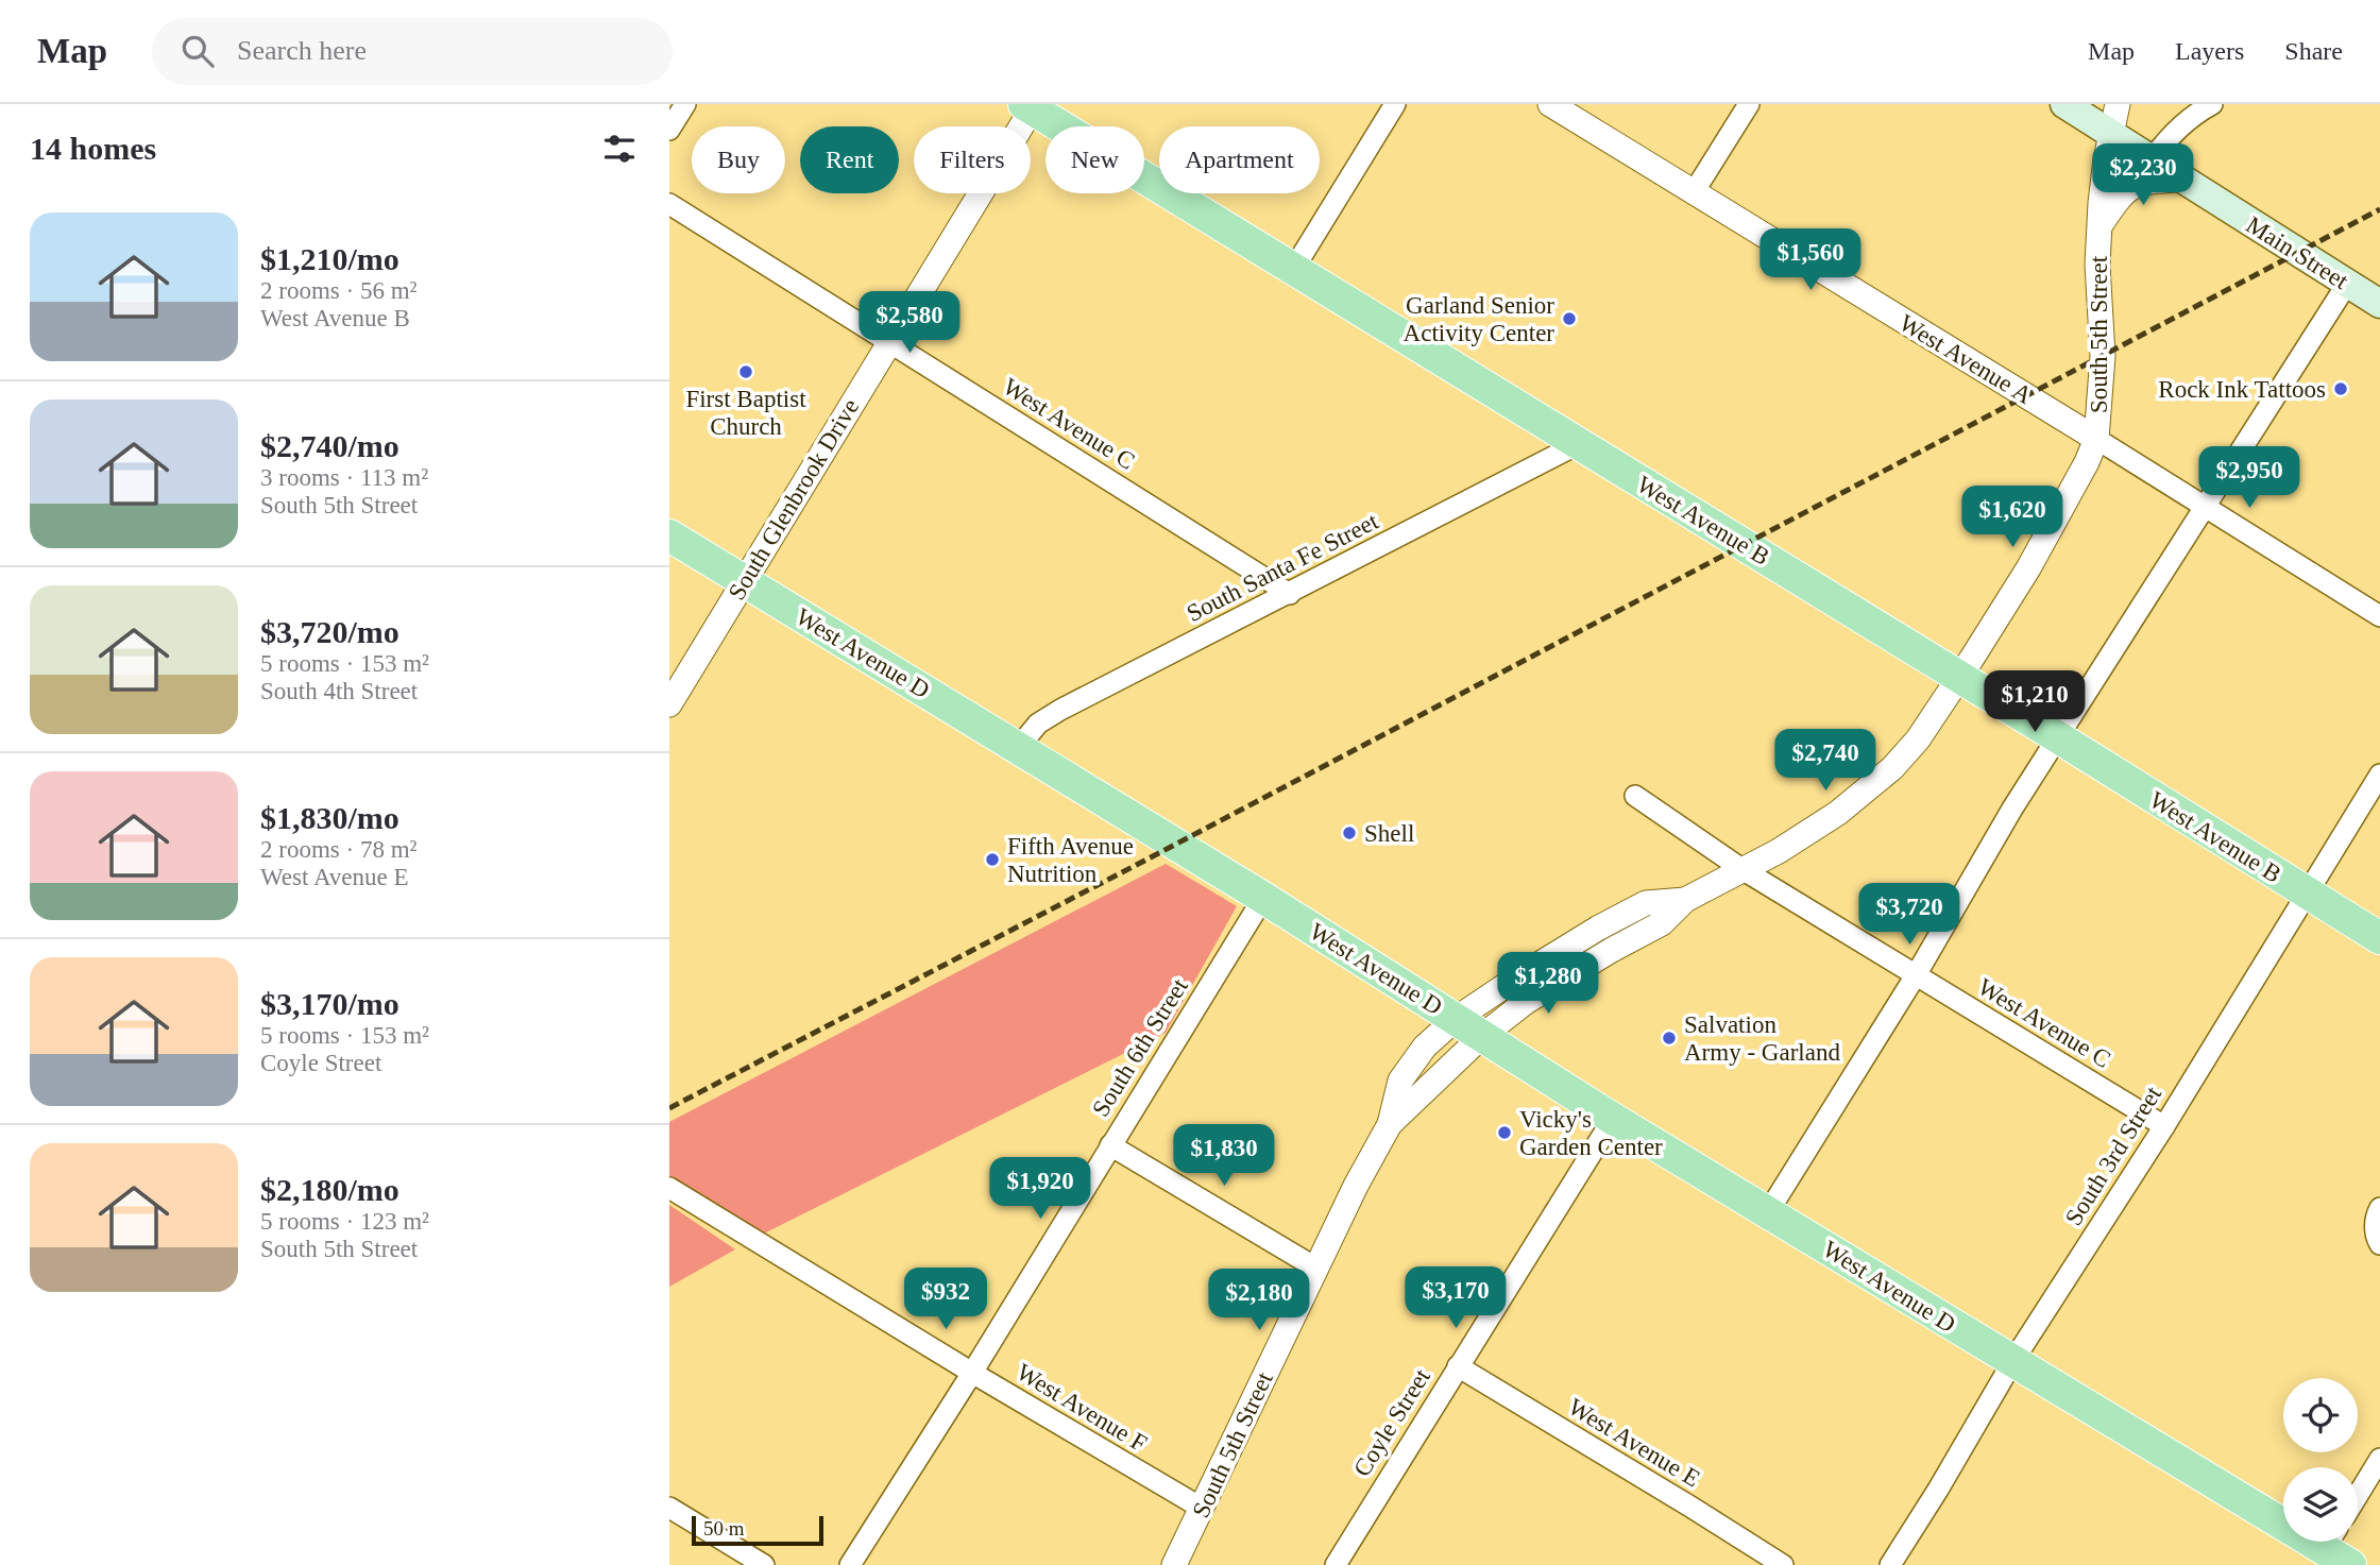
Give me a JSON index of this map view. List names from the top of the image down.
{
  "streets": {
    "main road": ["Main Street", "West Avenue B", "West Avenue D"],
    "street": [
      "South 5th Street",
      "West Avenue A",
      "West Avenue C",
      "South Glenbrook Drive",
      "South Santa Fe Street",
      "South 6th Street",
      "South 3rd Street",
      "West Avenue F",
      "Coyle Street",
      "West Avenue E"
    ]
  },
  "crossings": [
    ["Main Street", "South 5th Street"],
    ["South 5th Street", "West Avenue A"],
    ["South 5th Street", "West Avenue C"],
    ["South 5th Street", "West Avenue B"],
    ["South 5th Street", "West Avenue D"],
    ["South 5th Street", "West Avenue F"],
    ["West Avenue C", "South Glenbrook Drive"],
    ["West Avenue C", "South Santa Fe Street"],
    ["West Avenue C", "South 3rd Street"],
    ["South Glenbrook Drive", "West Avenue B"],
    ["South Glenbrook Drive", "West Avenue D"],
    ["West Avenue B", "South Santa Fe Street"],
    ["West Avenue B", "South 3rd Street"],
    ["South Santa Fe Street", "West Avenue D"],
    ["West Avenue D", "South 6th Street"],
    ["West Avenue D", "South 3rd Street"],
    ["West Avenue D", "Coyle Street"],
    ["South 6th Street", "West Avenue F"],
    ["Coyle Street", "West Avenue E"]
  ],
  "places": [
    "Garland Senior Activity Center",
    "First Baptist Church",
    "Rock Ink Tattoos",
    "Shell",
    "Fifth Avenue Nutrition",
    "Salvation Army - Garland",
    "Vicky's Garden Center"
  ],
  "scale_bar": "50 m",
  "page": {
    "header": "Map",
    "search": "Search here",
    "nav": ["Map", "Layers", "Share"],
    "heading": "14 homes",
    "chip": [
      "Buy",
      "Rent",
      "Filters",
      "New",
      "Apartment"
    ],
    "price": [
      "$2,230",
      "$1,560",
      "$2,580",
      "$2,950",
      "$1,620",
      "$1,210",
      "$2,740",
      "$3,720",
      "$1,280",
      "$1,830",
      "$1,920",
      "$3,170",
      "$932",
      "$2,180"
    ],
    "list": [
      {
        "name": "$1,210/mo",
        "note": "2 rooms · 56 m² · West Avenue B"
      },
      {
        "name": "$2,740/mo",
        "note": "3 rooms · 113 m² · South 5th Street"
      },
      {
        "name": "$3,720/mo",
        "note": "5 rooms · 153 m² · South 4th Street"
      },
      {
        "name": "$1,830/mo",
        "note": "2 rooms · 78 m² · West Avenue E"
      },
      {
        "name": "$3,170/mo",
        "note": "5 rooms · 153 m² · Coyle Street"
      },
      {
        "name": "$2,180/mo",
        "note": "5 rooms · 123 m² · South 5th Street"
      }
    ],
    "scale": "50 m"
  }
}
